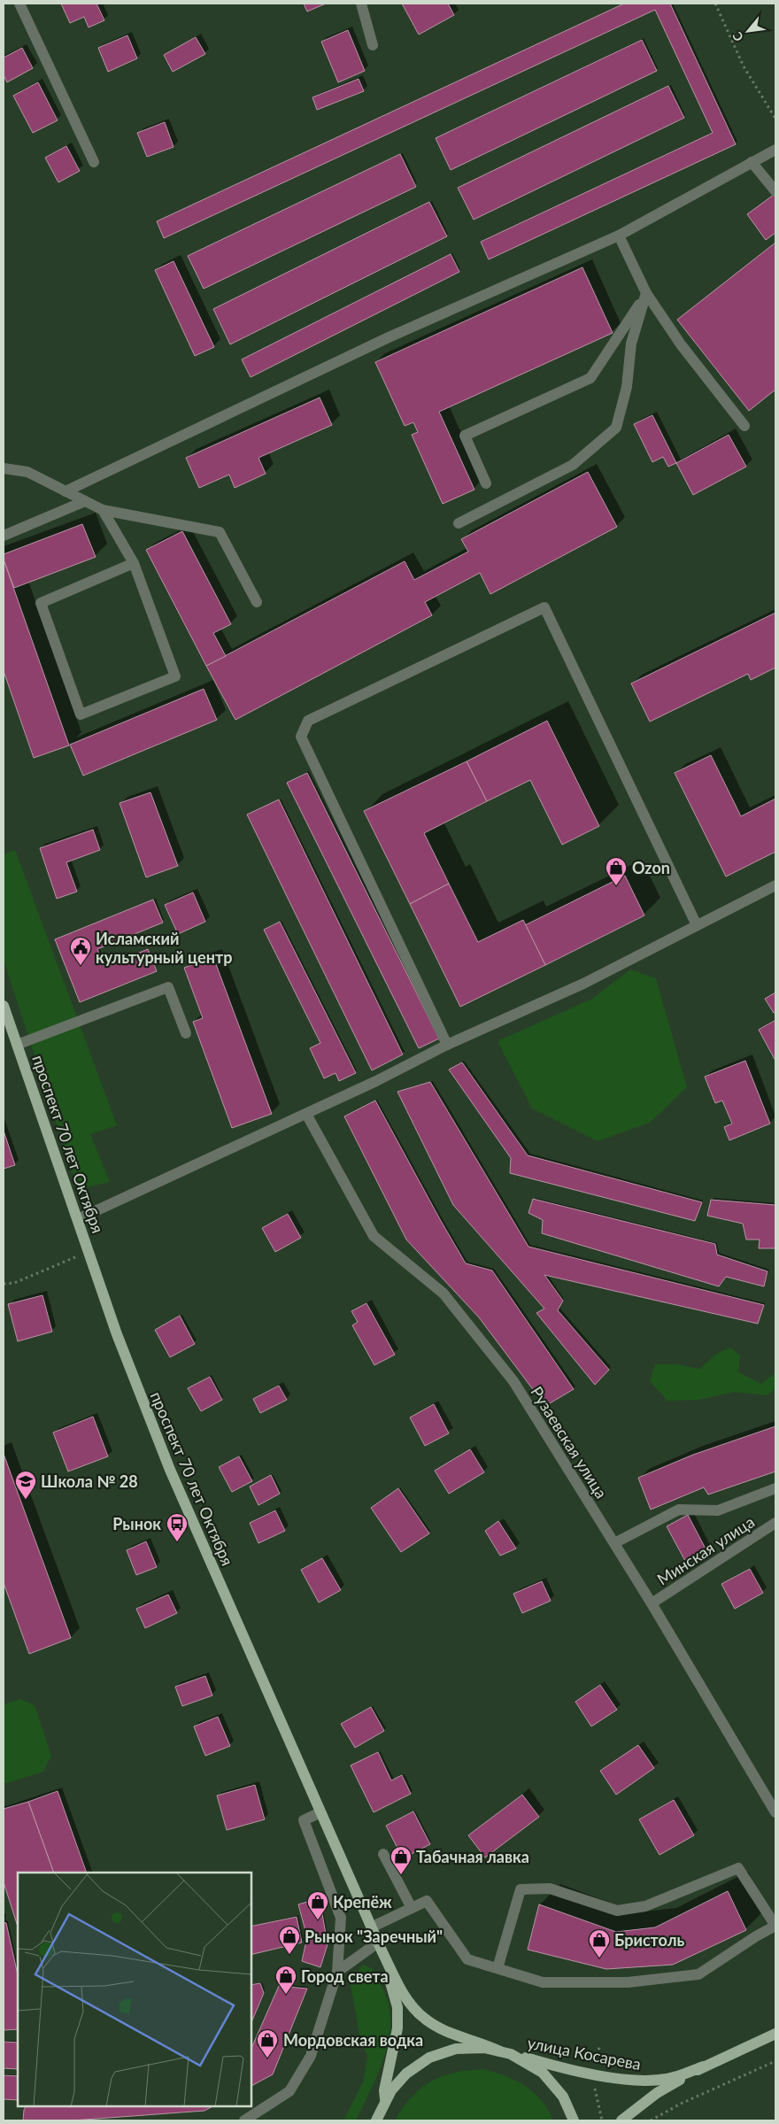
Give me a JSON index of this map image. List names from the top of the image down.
{
  "streets": {
    "main road": ["проспект 70 лет Октября", "улица Косарева"],
    "street": ["Рузаевская улица", "Минская улица"]
  },
  "crossings": [
    ["проспект 70 лет Октября", "улица Косарева"],
    ["Рузаевская улица", "Минская улица"]
  ],
  "places": {
    "shop": [
      "Ozon",
      "Табачная лавка",
      "Крепёж",
      "Рынок \"Заречный\"",
      "Бристоль",
      "Город света",
      "Мордовская водка"
    ],
    "public building": ["Исламский культурный центр"],
    "school or university": ["Школа № 28"],
    "bus stop": ["Рынок"]
  },
  "north": "bottom left"
}
